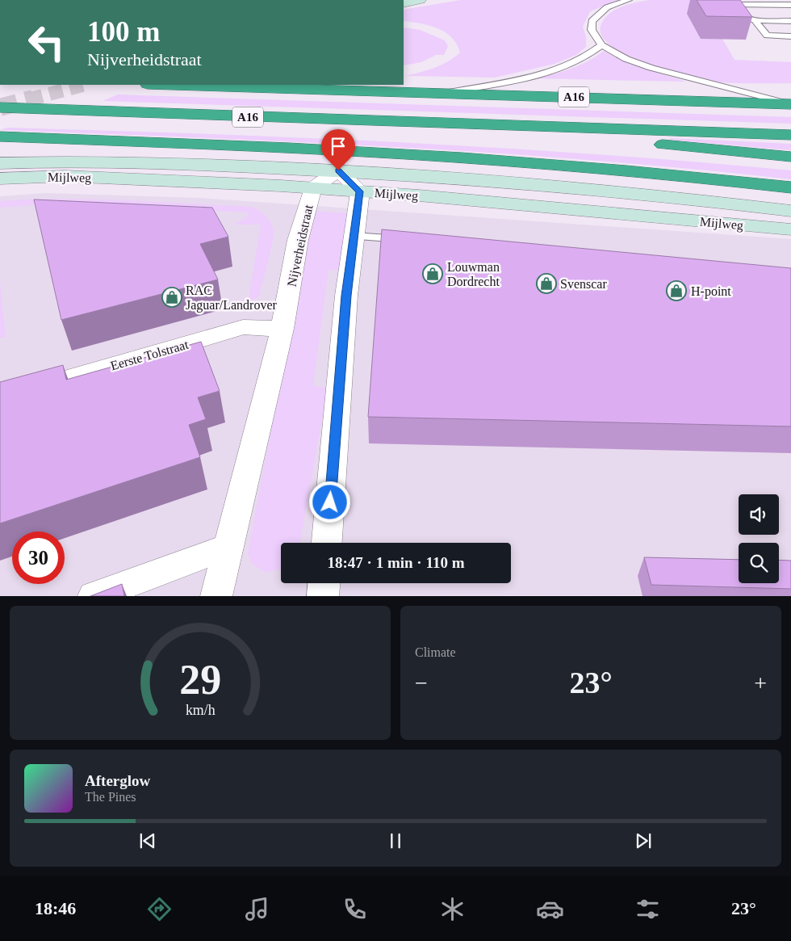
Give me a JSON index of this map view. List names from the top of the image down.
{
  "streets": {
    "highway": ["A16"],
    "main road": ["Mijlweg"],
    "street": ["Nijverheidstraat", "Eerste Tolstraat"]
  },
  "crossings": [
    ["Mijlweg", "Nijverheidstraat"],
    ["Nijverheidstraat", "Eerste Tolstraat"]
  ],
  "places": {
    "shop": [
      "Louwman Dordrecht",
      "Svenscar",
      "H-point",
      "RAC Jaguar/Landrover"
    ]
  },
  "page": {
    "turn": ["100 m", "Nijverheidstraat"],
    "limit": "30",
    "trip": "18:47 · 1 min · 110 m",
    "tile": "Climate",
    "heat": ["−", "23°", "+"],
    "song": ["Afterglow", "The Pines"],
    "tabs": ["18:46", "23°"],
    "gauge": ["29", "km/h"]
  }
}
